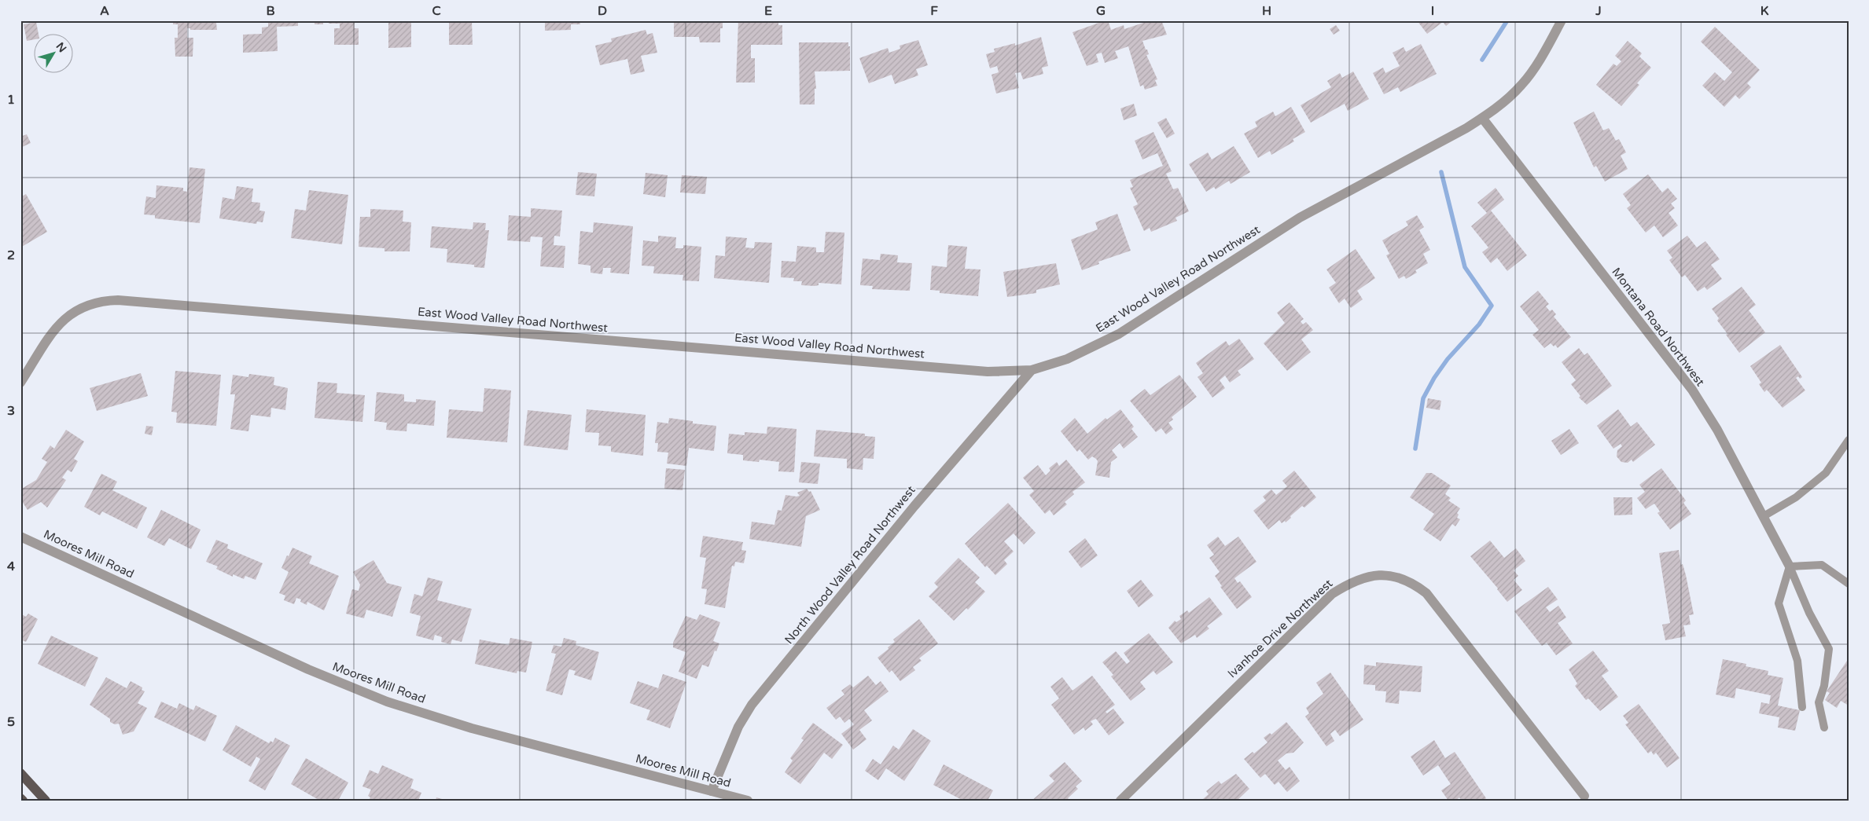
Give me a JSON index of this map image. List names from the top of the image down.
{
  "streets": {
    "street": [
      "East Wood Valley Road Northwest",
      "Montana Road Northwest",
      "Moores Mill Road",
      "North Wood Valley Road Northwest",
      "Ivanhoe Drive Northwest"
    ]
  },
  "crossings": [
    ["East Wood Valley Road Northwest", "Montana Road Northwest"],
    ["East Wood Valley Road Northwest", "North Wood Valley Road Northwest"],
    ["Moores Mill Road", "North Wood Valley Road Northwest"]
  ],
  "north": "top right",
  "grid": {
    "columns": [
      "A",
      "B",
      "C",
      "D",
      "E",
      "F",
      "G",
      "H",
      "I",
      "J",
      "K"
    ],
    "rows": [
      "1",
      "2",
      "3",
      "4",
      "5"
    ]
  }
}
